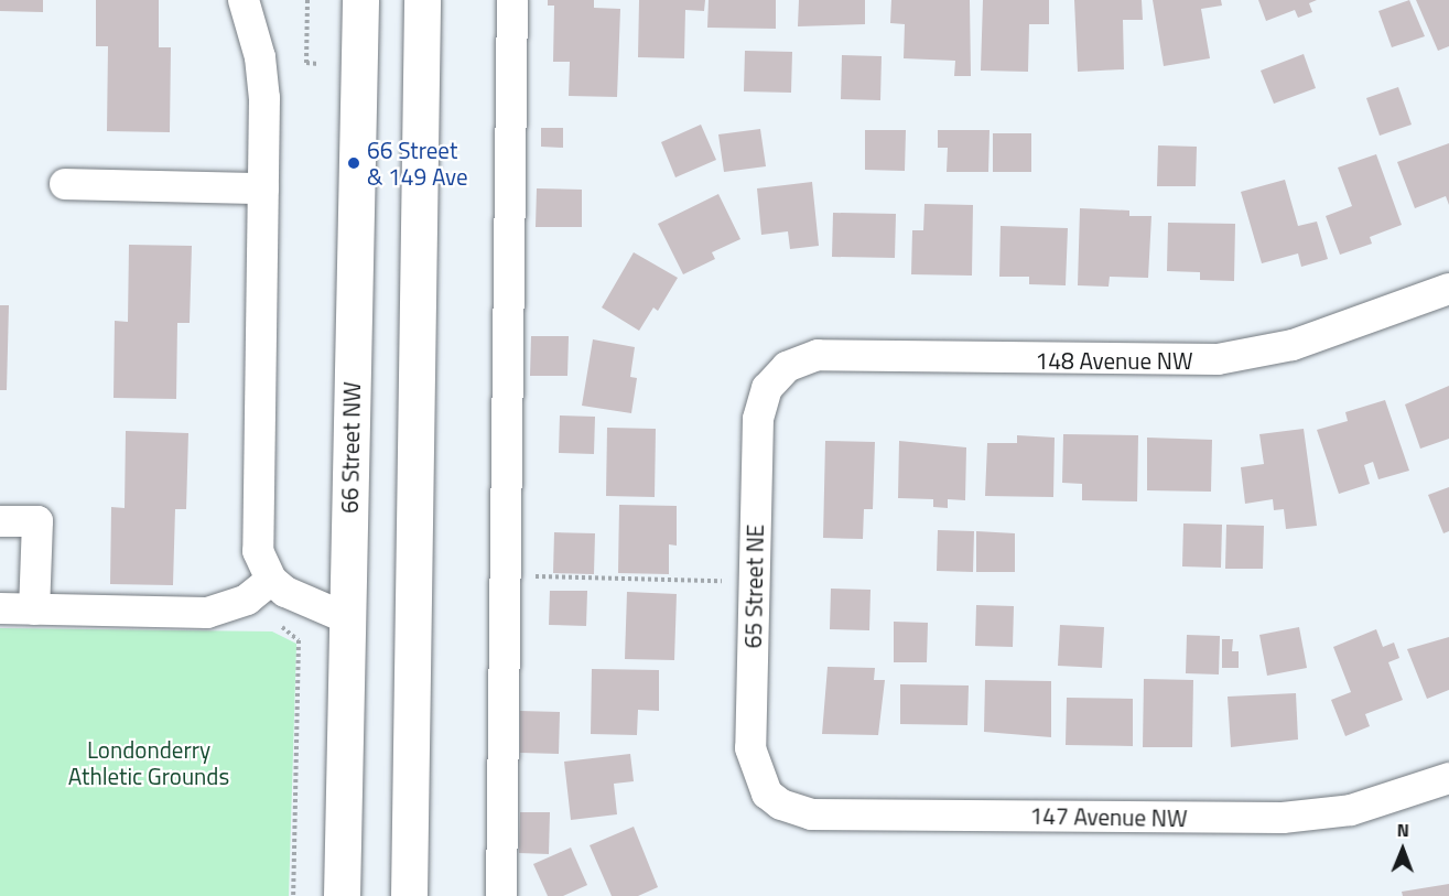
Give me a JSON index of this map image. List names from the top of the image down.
{
  "streets": {
    "main road": ["66 Street NW"],
    "street": ["148 Avenue NW", "65 Street NE", "147 Avenue NW"]
  },
  "crossings": [
    ["148 Avenue NW", "65 Street NE"],
    ["65 Street NE", "147 Avenue NW"]
  ],
  "parks": ["Londonderry Athletic Grounds"],
  "places": ["66 Street & 149 Ave"],
  "north": "top"
}
